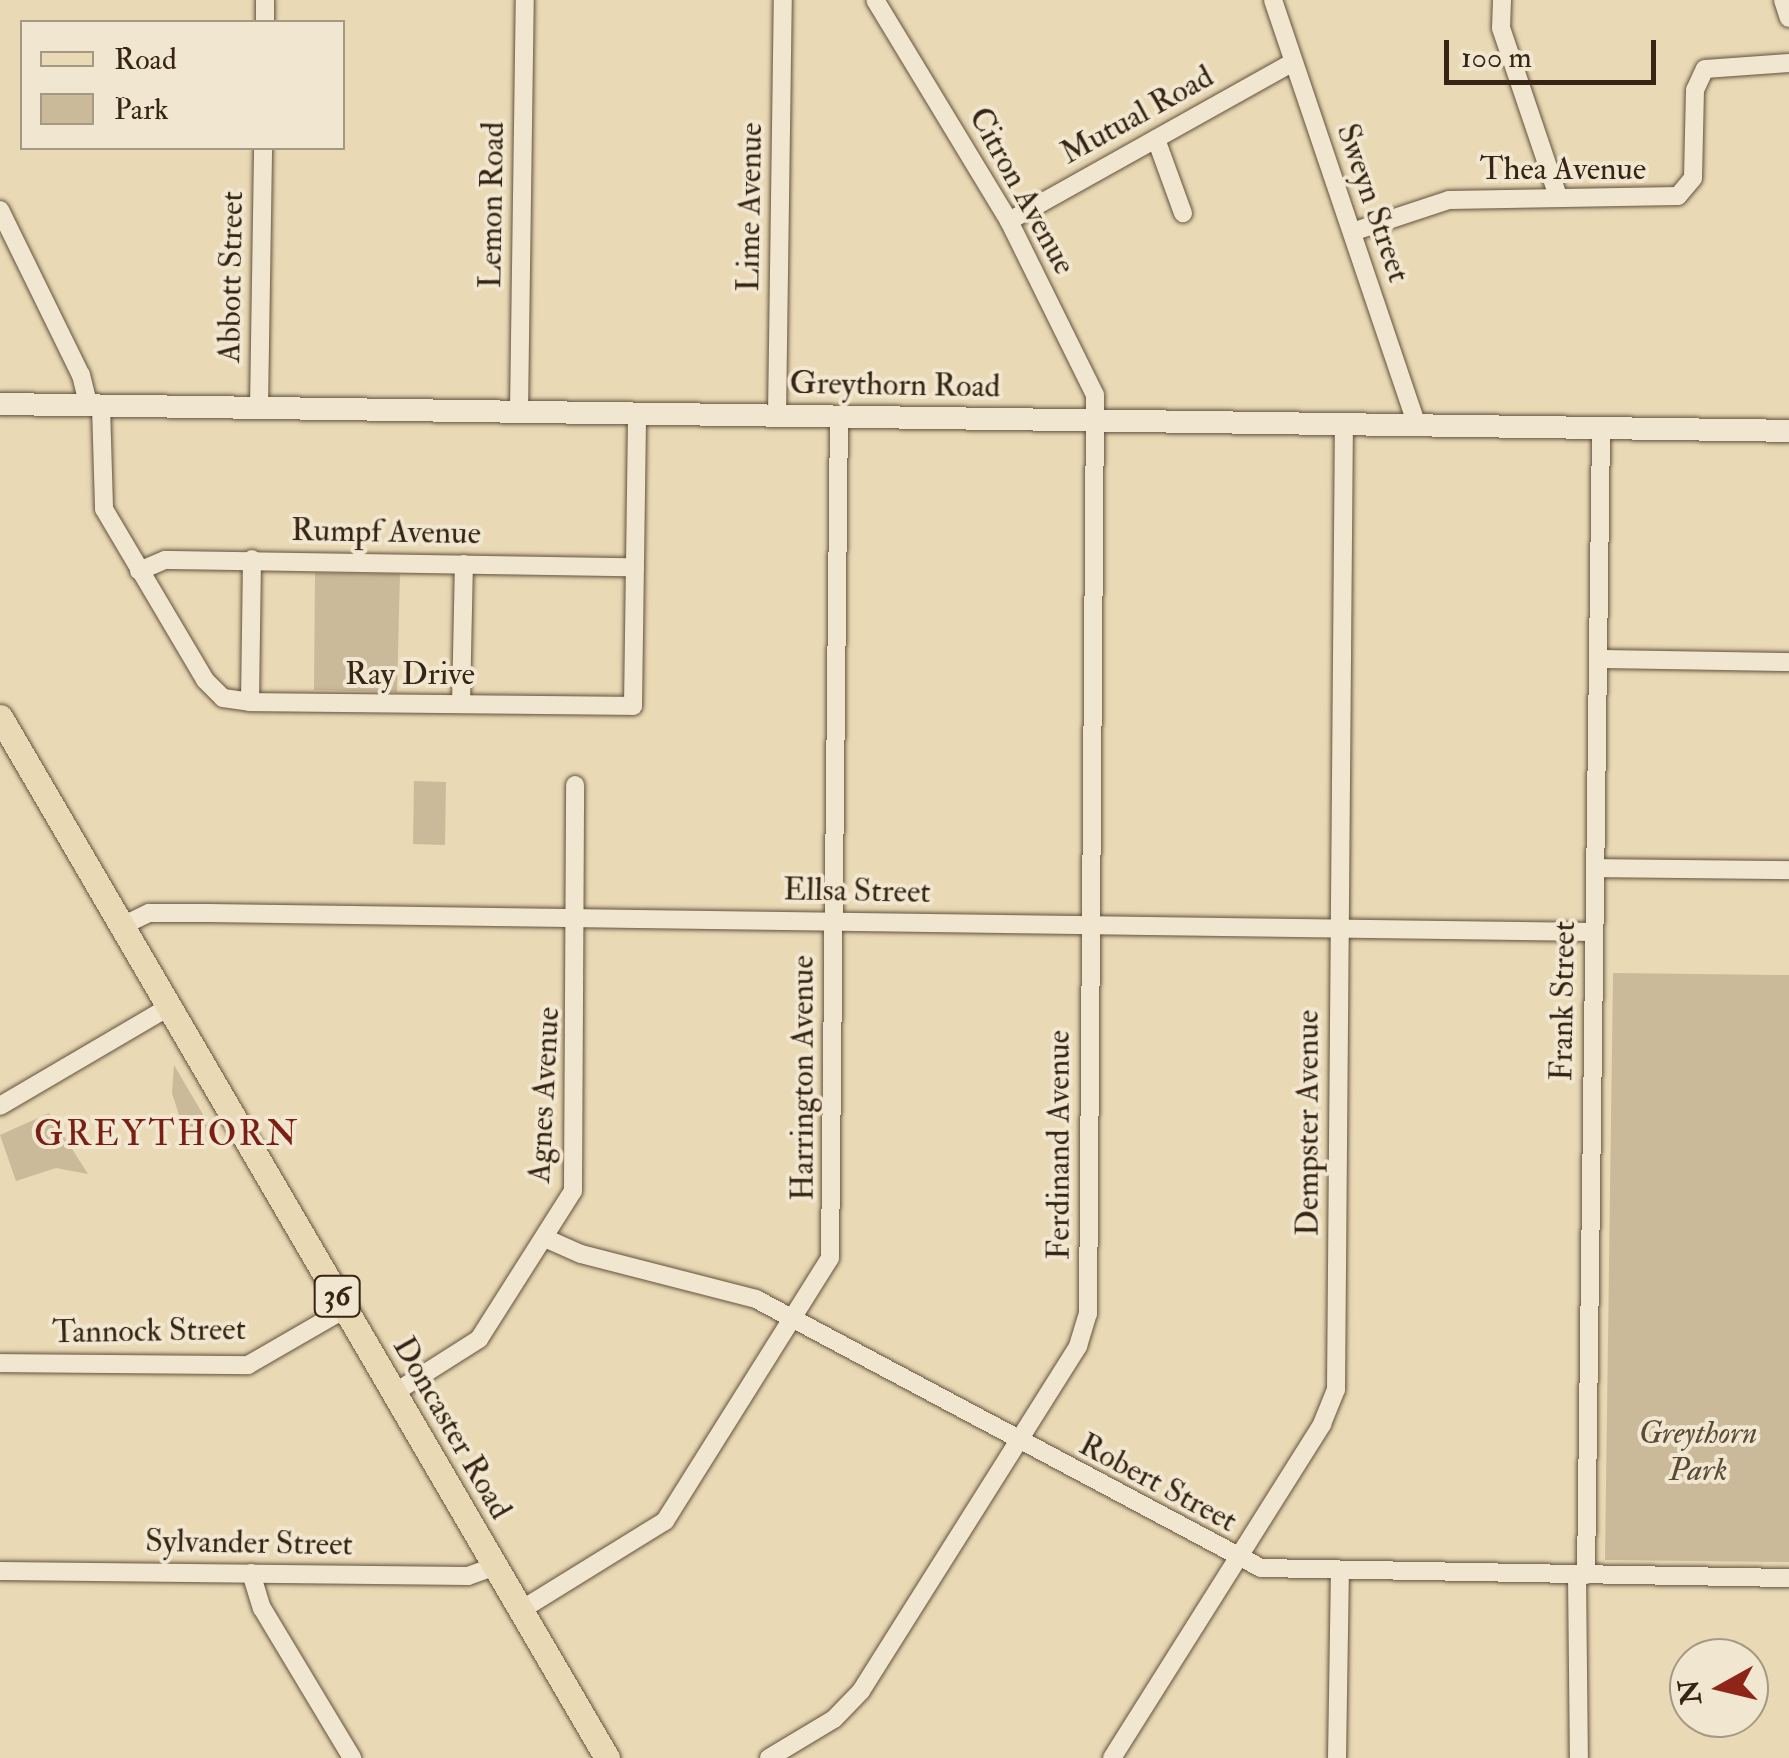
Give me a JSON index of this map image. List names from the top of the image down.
{
  "streets": {
    "main road": ["Greythorn Road", "36", "Doncaster Road"],
    "street": [
      "Mutual Road",
      "Thea Avenue",
      "Citron Avenue",
      "Sweyn Street",
      "Lemon Road",
      "Lime Avenue",
      "Abbott Street",
      "Rumpf Avenue",
      "Ray Drive",
      "Ellsa Street",
      "Frank Street",
      "Harrington Avenue",
      "Agnes Avenue",
      "Dempster Avenue",
      "Ferdinand Avenue",
      "Tannock Street",
      "Robert Street",
      "Sylvander Street"
    ]
  },
  "crossings": [
    ["Mutual Road", "Citron Avenue"],
    ["Mutual Road", "Sweyn Street"],
    ["Thea Avenue", "Sweyn Street"],
    ["Citron Avenue", "Greythorn Road"],
    ["Citron Avenue", "Ferdinand Avenue"],
    ["Sweyn Street", "Greythorn Road"],
    ["Lemon Road", "Greythorn Road"],
    ["Lime Avenue", "Greythorn Road"],
    ["Abbott Street", "Greythorn Road"],
    ["Greythorn Road", "Ray Drive"],
    ["Greythorn Road", "Frank Street"],
    ["Greythorn Road", "Harrington Avenue"],
    ["Greythorn Road", "Dempster Avenue"],
    ["Greythorn Road", "Ferdinand Avenue"],
    ["Rumpf Avenue", "Ray Drive"],
    ["Ellsa Street", "Frank Street"],
    ["Ellsa Street", "Harrington Avenue"],
    ["Ellsa Street", "Agnes Avenue"],
    ["Ellsa Street", "Dempster Avenue"],
    ["Ellsa Street", "Ferdinand Avenue"],
    ["Ellsa Street", "Doncaster Road"],
    ["Frank Street", "Robert Street"],
    ["Harrington Avenue", "Doncaster Road"],
    ["Harrington Avenue", "Robert Street"],
    ["Agnes Avenue", "Doncaster Road"],
    ["Agnes Avenue", "Robert Street"],
    ["Dempster Avenue", "Robert Street"],
    ["Ferdinand Avenue", "Robert Street"],
    ["Tannock Street", "Doncaster Road"],
    ["Doncaster Road", "Sylvander Street"]
  ],
  "districts": ["GREYTHORN"],
  "parks": ["Greythorn Park"],
  "legend": ["Road", "Park"],
  "scale_bar": "100 m",
  "north": "left"
}
